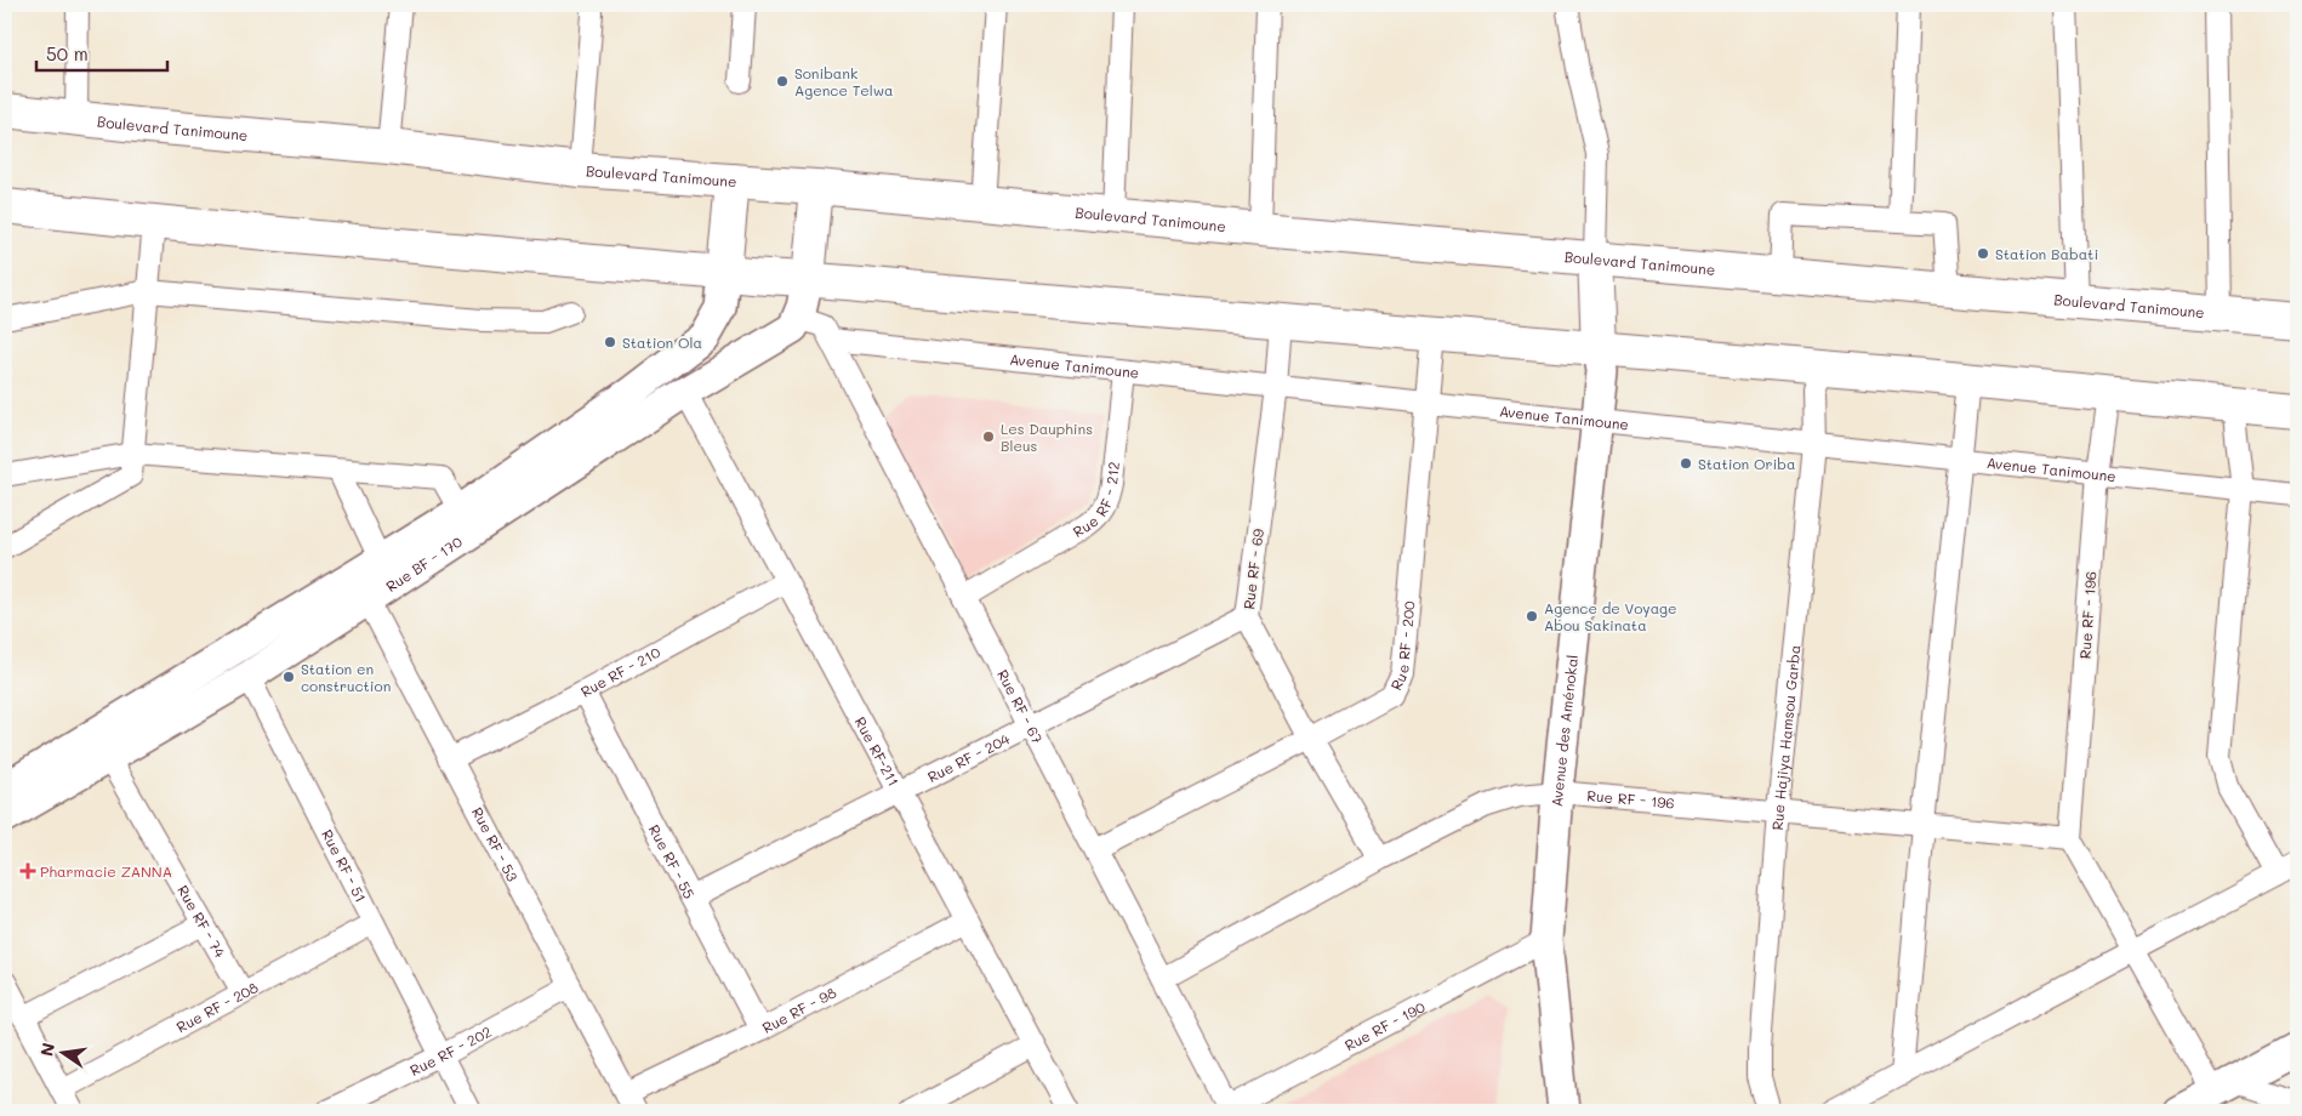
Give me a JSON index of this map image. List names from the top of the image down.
{
  "streets": {
    "main road": ["Boulevard Tanimoune", "Rue BF - 170", "Avenue des Aménokal"],
    "street": [
      "Avenue Tanimoune",
      "Rue RF - 212",
      "Rue RF - 69",
      "Rue RF - 196",
      "Rue RF - 200",
      "Rue RF - 210",
      "Rue RF - 67",
      "Rue Hajiya Hamsou Garba",
      "Rue RF-211",
      "Rue RF - 204",
      "Rue RF - 53",
      "Rue RF - 55",
      "Rue RF - 51",
      "Rue RF - 74",
      "Rue RF - 208",
      "Rue RF - 98",
      "Rue RF - 190",
      "Rue RF - 202"
    ]
  },
  "crossings": [
    ["Avenue Tanimoune", "Rue RF - 212"],
    ["Avenue Tanimoune", "Rue RF - 69"],
    ["Avenue Tanimoune", "Rue RF - 196"],
    ["Avenue Tanimoune", "Rue RF - 200"],
    ["Avenue Tanimoune", "Rue RF - 67"],
    ["Avenue Tanimoune", "Avenue des Aménokal"],
    ["Avenue Tanimoune", "Rue Hajiya Hamsou Garba"],
    ["Rue RF - 212", "Rue RF - 67"],
    ["Rue BF - 170", "Rue RF - 67"],
    ["Rue BF - 170", "Rue RF-211"],
    ["Rue BF - 170", "Rue RF - 53"],
    ["Rue BF - 170", "Rue RF - 51"],
    ["Rue BF - 170", "Rue RF - 74"],
    ["Rue RF - 69", "Rue RF - 196"],
    ["Rue RF - 69", "Rue RF - 200"],
    ["Rue RF - 69", "Rue RF - 204"],
    ["Rue RF - 196", "Rue RF - 67"],
    ["Rue RF - 196", "Avenue des Aménokal"],
    ["Rue RF - 196", "Rue Hajiya Hamsou Garba"],
    ["Rue RF - 200", "Rue RF - 67"],
    ["Rue RF - 210", "Rue RF-211"],
    ["Rue RF - 210", "Rue RF - 53"],
    ["Rue RF - 210", "Rue RF - 55"],
    ["Rue RF - 67", "Rue RF - 204"],
    ["Rue RF - 67", "Rue RF - 190"],
    ["Avenue des Aménokal", "Rue RF - 190"],
    ["Rue RF-211", "Rue RF - 204"],
    ["Rue RF-211", "Rue RF - 98"],
    ["Rue RF - 204", "Rue RF - 55"],
    ["Rue RF - 53", "Rue RF - 98"],
    ["Rue RF - 53", "Rue RF - 202"],
    ["Rue RF - 55", "Rue RF - 98"],
    ["Rue RF - 51", "Rue RF - 208"],
    ["Rue RF - 51", "Rue RF - 202"],
    ["Rue RF - 74", "Rue RF - 208"]
  ],
  "places": {
    "other": [
      "Sonibank Agence Telwa",
      "Station Babati",
      "Station Ola",
      "Les Dauphins Bleus",
      "Station Oriba",
      "Agence de Voyage Abou Sakinata",
      "Station en construction"
    ],
    "health": ["Pharmacie ZANNA"]
  },
  "scale_bar": "50 m",
  "north": "left"
}
